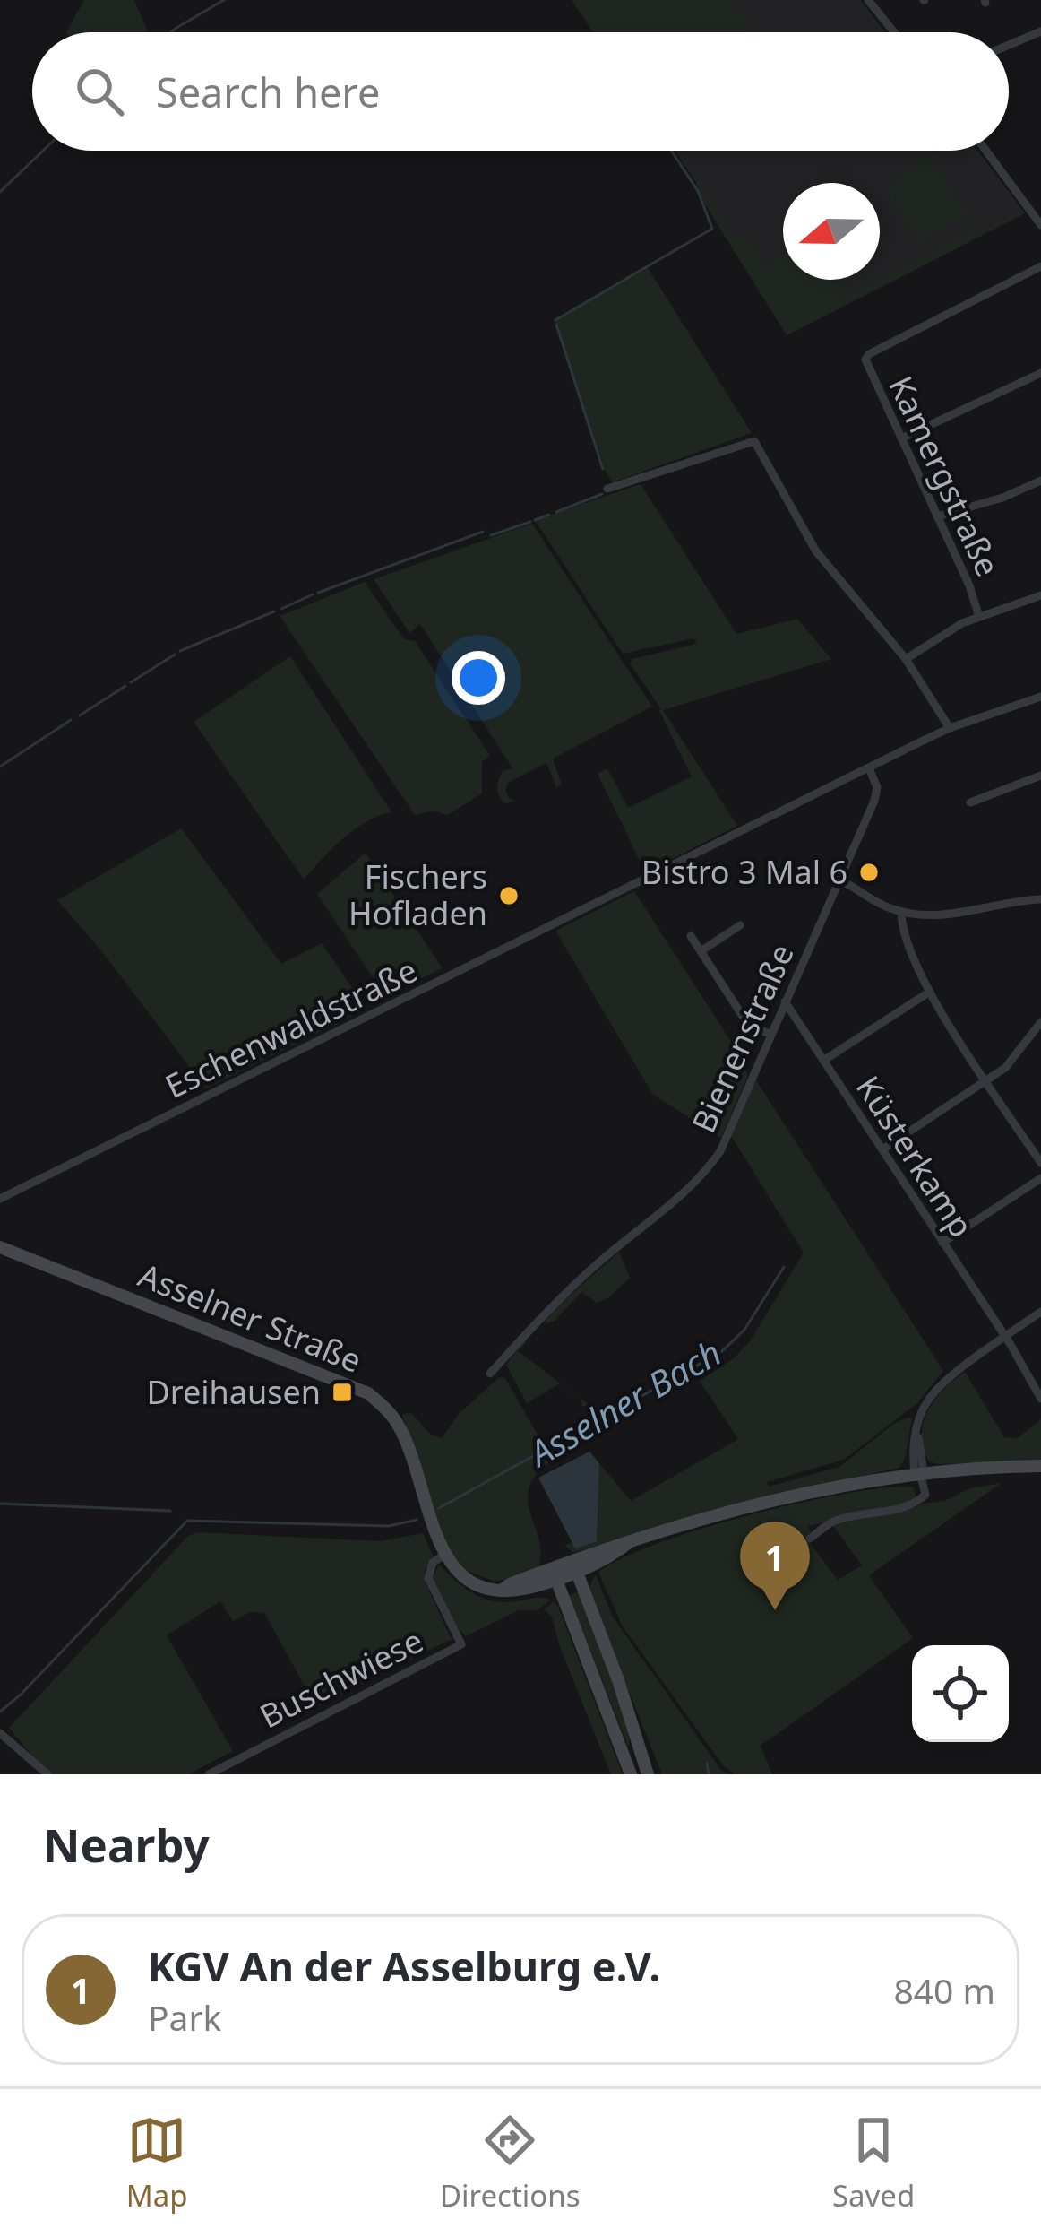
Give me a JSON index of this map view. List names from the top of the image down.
{
  "streets": {
    "main road": ["Asselner Straße"],
    "street": [
      "Kamergstraße",
      "Eschenwaldstraße",
      "Bienenstraße",
      "Küsterkamp",
      "Buschwiese"
    ]
  },
  "crossings": [
    ["Eschenwaldstraße", "Bienenstraße"],
    ["Bienenstraße", "Küsterkamp"],
    ["Asselner Straße", "Buschwiese"]
  ],
  "water": ["Asselner Bach"],
  "places": {
    "other": ["Bistro 3 Mal 6", "Fischers Hofladen"],
    "transit": ["Dreihausen"]
  },
  "north": "left",
  "page": {
    "search": "Search here",
    "pins": "1",
    "heading": "Nearby",
    "list": [
      {
        "mark": "1",
        "name": "KGV An der Asselburg e.V.",
        "note": "Park",
        "value": "840 m"
      }
    ],
    "nav": ["Map", "Directions", "Saved"]
  }
}
